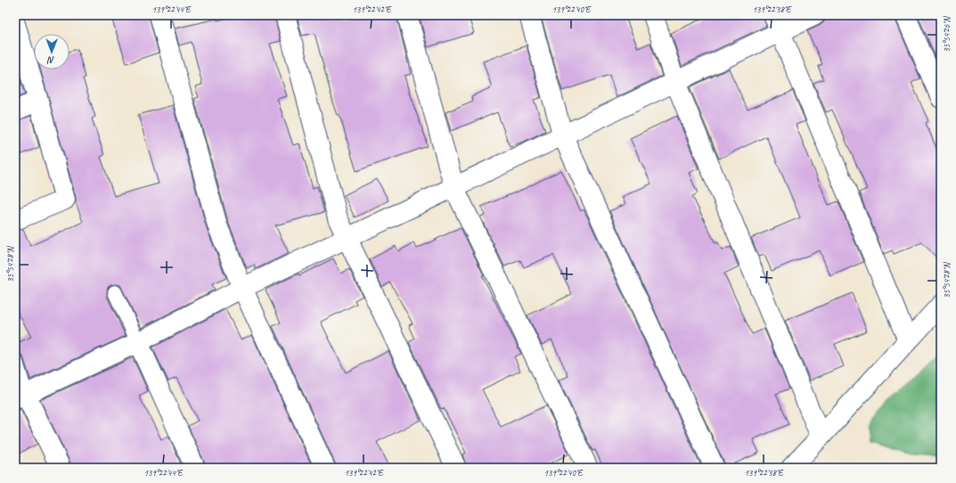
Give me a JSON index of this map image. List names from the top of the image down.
{
  "north": "bottom",
  "coordinates": [
    "139°22'44\"E",
    "139°22'42\"E",
    "139°22'40\"E",
    "139°22'38\"E",
    "35°54'26\"N",
    "35°54'28\"N"
  ]
}
